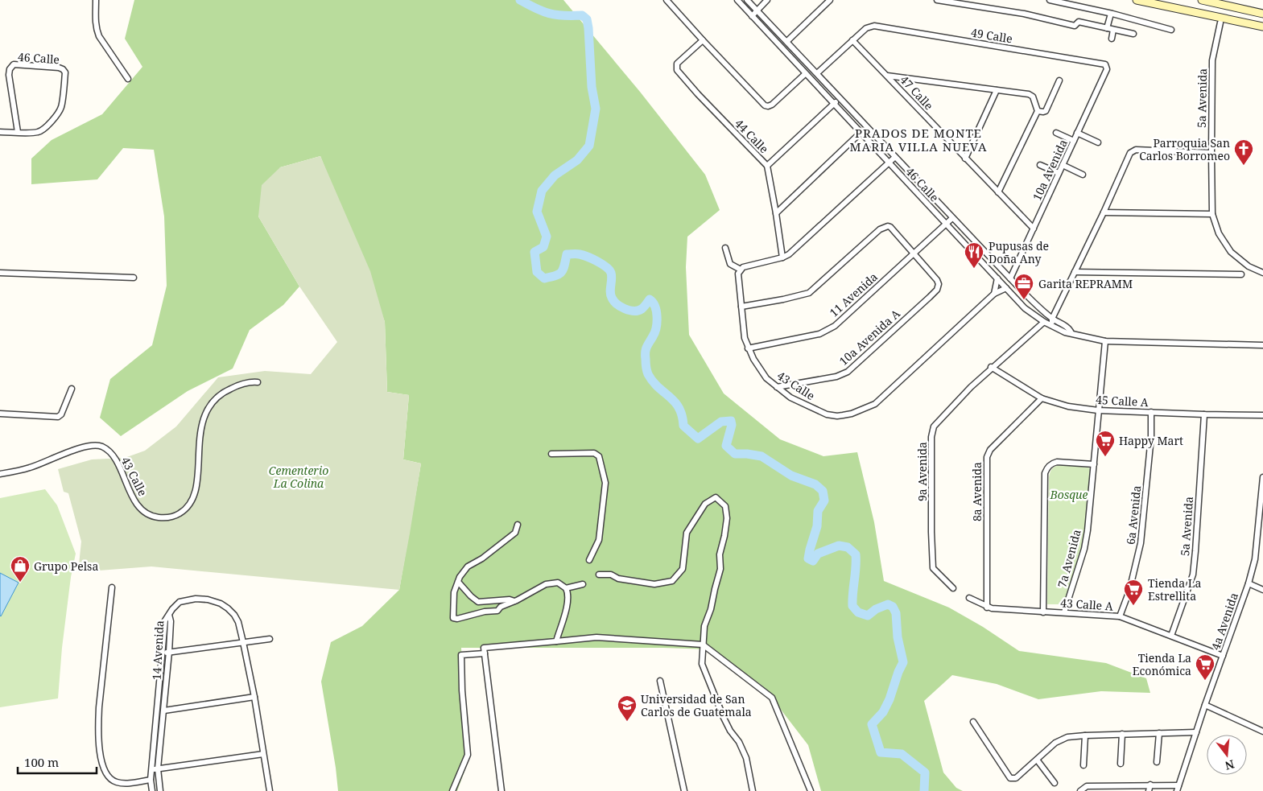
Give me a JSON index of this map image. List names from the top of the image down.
{
  "streets": {
    "street": [
      "49 Calle",
      "46 Calle",
      "47 Calle",
      "5a Avenida",
      "44 Calle",
      "10a Avenida",
      "11 Avenida",
      "10a Avenida A",
      "43 Calle",
      "45 Calle A",
      "9a Avenida",
      "8a Avenida",
      "6a Avenida",
      "7a Avenida",
      "43 Calle A",
      "4a Avenida",
      "14 Avenida"
    ]
  },
  "crossings": [
    ["49 Calle", "47 Calle"],
    ["49 Calle", "10a Avenida"],
    ["46 Calle", "10a Avenida"],
    ["46 Calle", "11 Avenida"],
    ["46 Calle", "9a Avenida"],
    ["46 Calle", "7a Avenida"],
    ["47 Calle", "10a Avenida"],
    ["5a Avenida", "45 Calle A"],
    ["5a Avenida", "43 Calle A"],
    ["11 Avenida", "10a Avenida A"],
    ["11 Avenida", "43 Calle"],
    ["10a Avenida A", "43 Calle"],
    ["45 Calle A", "9a Avenida"],
    ["45 Calle A", "8a Avenida"],
    ["45 Calle A", "6a Avenida"],
    ["45 Calle A", "7a Avenida"],
    ["8a Avenida", "43 Calle A"],
    ["6a Avenida", "43 Calle A"],
    ["7a Avenida", "43 Calle A"],
    ["43 Calle A", "4a Avenida"]
  ],
  "districts": ["PRADOS DE MONTE MARIA VILLA NUEVA"],
  "parks": ["Cementerio La Colina", "Bosque"],
  "places": {
    "church": ["Parroquia San Carlos Borromeo"],
    "restaurant": ["Pupusas de Doña Any"],
    "office": ["Garita REPRAMM"],
    "supermarket": ["Happy Mart", "Tienda La Estrellita", "Tienda La Económica"],
    "shop": ["Grupo Pelsa"],
    "school or university": ["Universidad de San Carlos de Guatemala"]
  },
  "scale_bar": "100 m",
  "north": "bottom"
}
